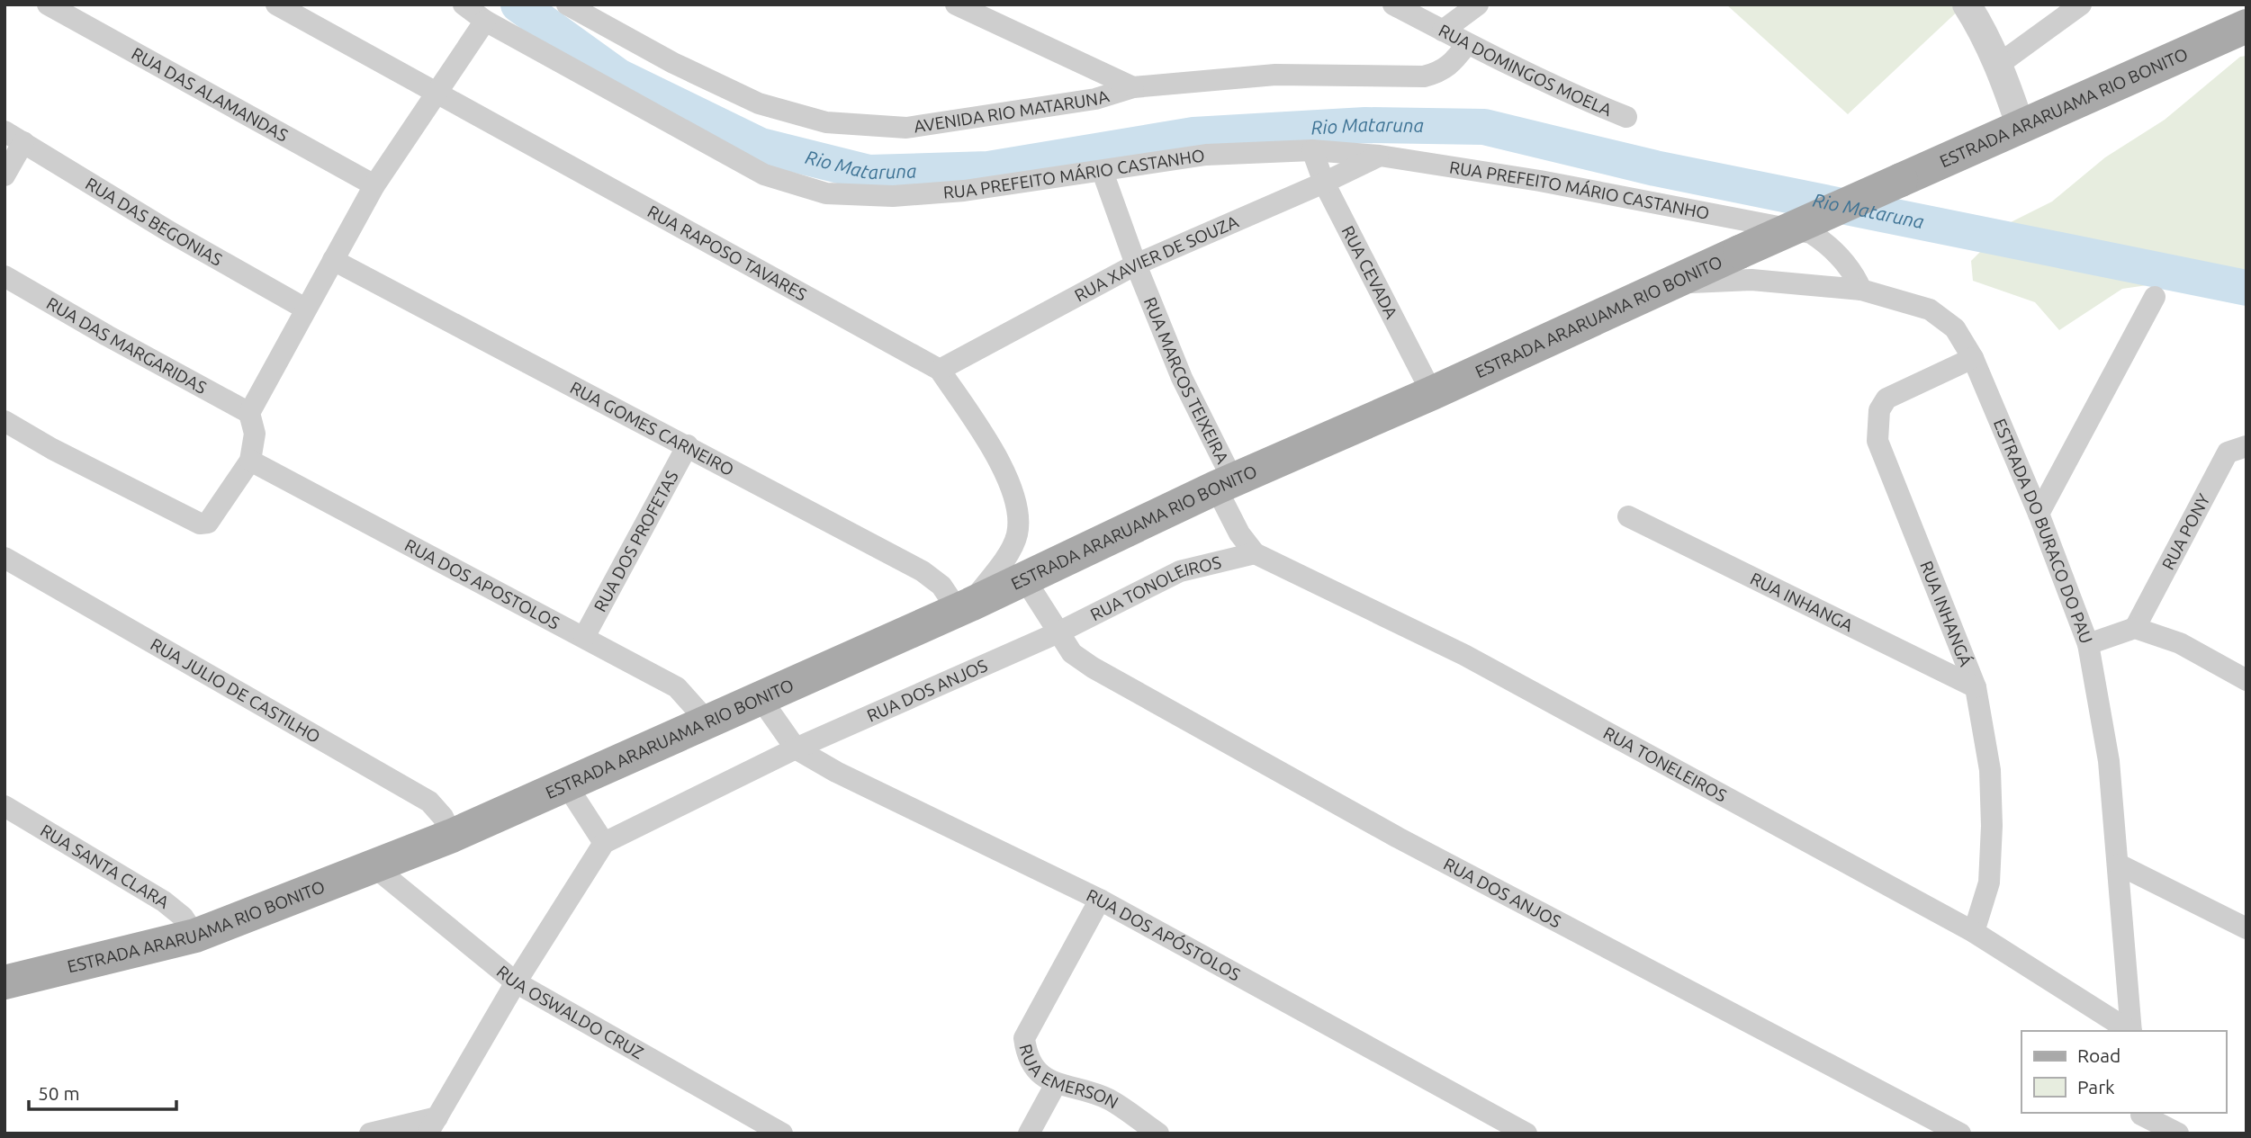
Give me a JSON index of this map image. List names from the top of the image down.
{
  "streets": {
    "main road": ["ESTRADA ARARUAMA RIO BONITO"],
    "street": [
      "RUA DOMINGOS MOELA",
      "RUA DAS ALAMANDAS",
      "AVENIDA RIO MATARUNA",
      "RUA PREFEITO MÁRIO CASTANHO",
      "RUA DAS BEGONIAS",
      "RUA RAPOSO TAVARES",
      "RUA XAVIER DE SOUZA",
      "RUA CEVADA",
      "RUA DAS MARGARIDAS",
      "RUA MARCOS TEIXEIRA",
      "RUA GOMES CARNEIRO",
      "ESTRADA DO BURACO DO PAU",
      "RUA PONY",
      "RUA DOS PROFETAS",
      "RUA DOS APOSTOLOS",
      "RUA TONOLEIROS",
      "RUA INHANGA",
      "RUA INHANGÁ",
      "RUA JULIO DE CASTILHO",
      "RUA DOS ANJOS",
      "RUA TONELEIROS",
      "RUA SANTA CLARA",
      "RUA DOS APÓSTOLOS",
      "RUA OSWALDO CRUZ",
      "RUA EMERSON"
    ]
  },
  "crossings": [
    ["RUA DOMINGOS MOELA", "AVENIDA RIO MATARUNA"],
    ["ESTRADA ARARUAMA RIO BONITO", "RUA RAPOSO TAVARES"],
    ["ESTRADA ARARUAMA RIO BONITO", "RUA CEVADA"],
    ["ESTRADA ARARUAMA RIO BONITO", "RUA MARCOS TEIXEIRA"],
    ["ESTRADA ARARUAMA RIO BONITO", "RUA GOMES CARNEIRO"],
    ["ESTRADA ARARUAMA RIO BONITO", "ESTRADA DO BURACO DO PAU"],
    ["ESTRADA ARARUAMA RIO BONITO", "RUA DOS APOSTOLOS"],
    ["ESTRADA ARARUAMA RIO BONITO", "RUA JULIO DE CASTILHO"],
    ["ESTRADA ARARUAMA RIO BONITO", "RUA DOS ANJOS"],
    ["ESTRADA ARARUAMA RIO BONITO", "RUA TONELEIROS"],
    ["ESTRADA ARARUAMA RIO BONITO", "RUA SANTA CLARA"],
    ["ESTRADA ARARUAMA RIO BONITO", "RUA DOS APÓSTOLOS"],
    ["ESTRADA ARARUAMA RIO BONITO", "RUA OSWALDO CRUZ"],
    ["RUA PREFEITO MÁRIO CASTANHO", "RUA XAVIER DE SOUZA"],
    ["RUA PREFEITO MÁRIO CASTANHO", "RUA CEVADA"],
    ["RUA PREFEITO MÁRIO CASTANHO", "RUA MARCOS TEIXEIRA"],
    ["RUA PREFEITO MÁRIO CASTANHO", "ESTRADA DO BURACO DO PAU"],
    ["RUA RAPOSO TAVARES", "RUA XAVIER DE SOUZA"],
    ["RUA RAPOSO TAVARES", "RUA GOMES CARNEIRO"],
    ["RUA XAVIER DE SOUZA", "RUA CEVADA"],
    ["RUA XAVIER DE SOUZA", "RUA MARCOS TEIXEIRA"],
    ["RUA MARCOS TEIXEIRA", "RUA TONELEIROS"],
    ["RUA GOMES CARNEIRO", "RUA DOS PROFETAS"],
    ["ESTRADA DO BURACO DO PAU", "RUA INHANGÁ"],
    ["RUA DOS PROFETAS", "RUA DOS APOSTOLOS"],
    ["RUA TONOLEIROS", "RUA DOS ANJOS"],
    ["RUA TONOLEIROS", "RUA TONELEIROS"],
    ["RUA INHANGA", "RUA INHANGÁ"],
    ["RUA INHANGÁ", "RUA TONELEIROS"],
    ["RUA DOS ANJOS", "RUA DOS APÓSTOLOS"],
    ["RUA DOS APÓSTOLOS", "RUA EMERSON"]
  ],
  "water": ["Rio Mataruna"],
  "legend": ["Road", "Park"],
  "scale_bar": "50 m"
}
